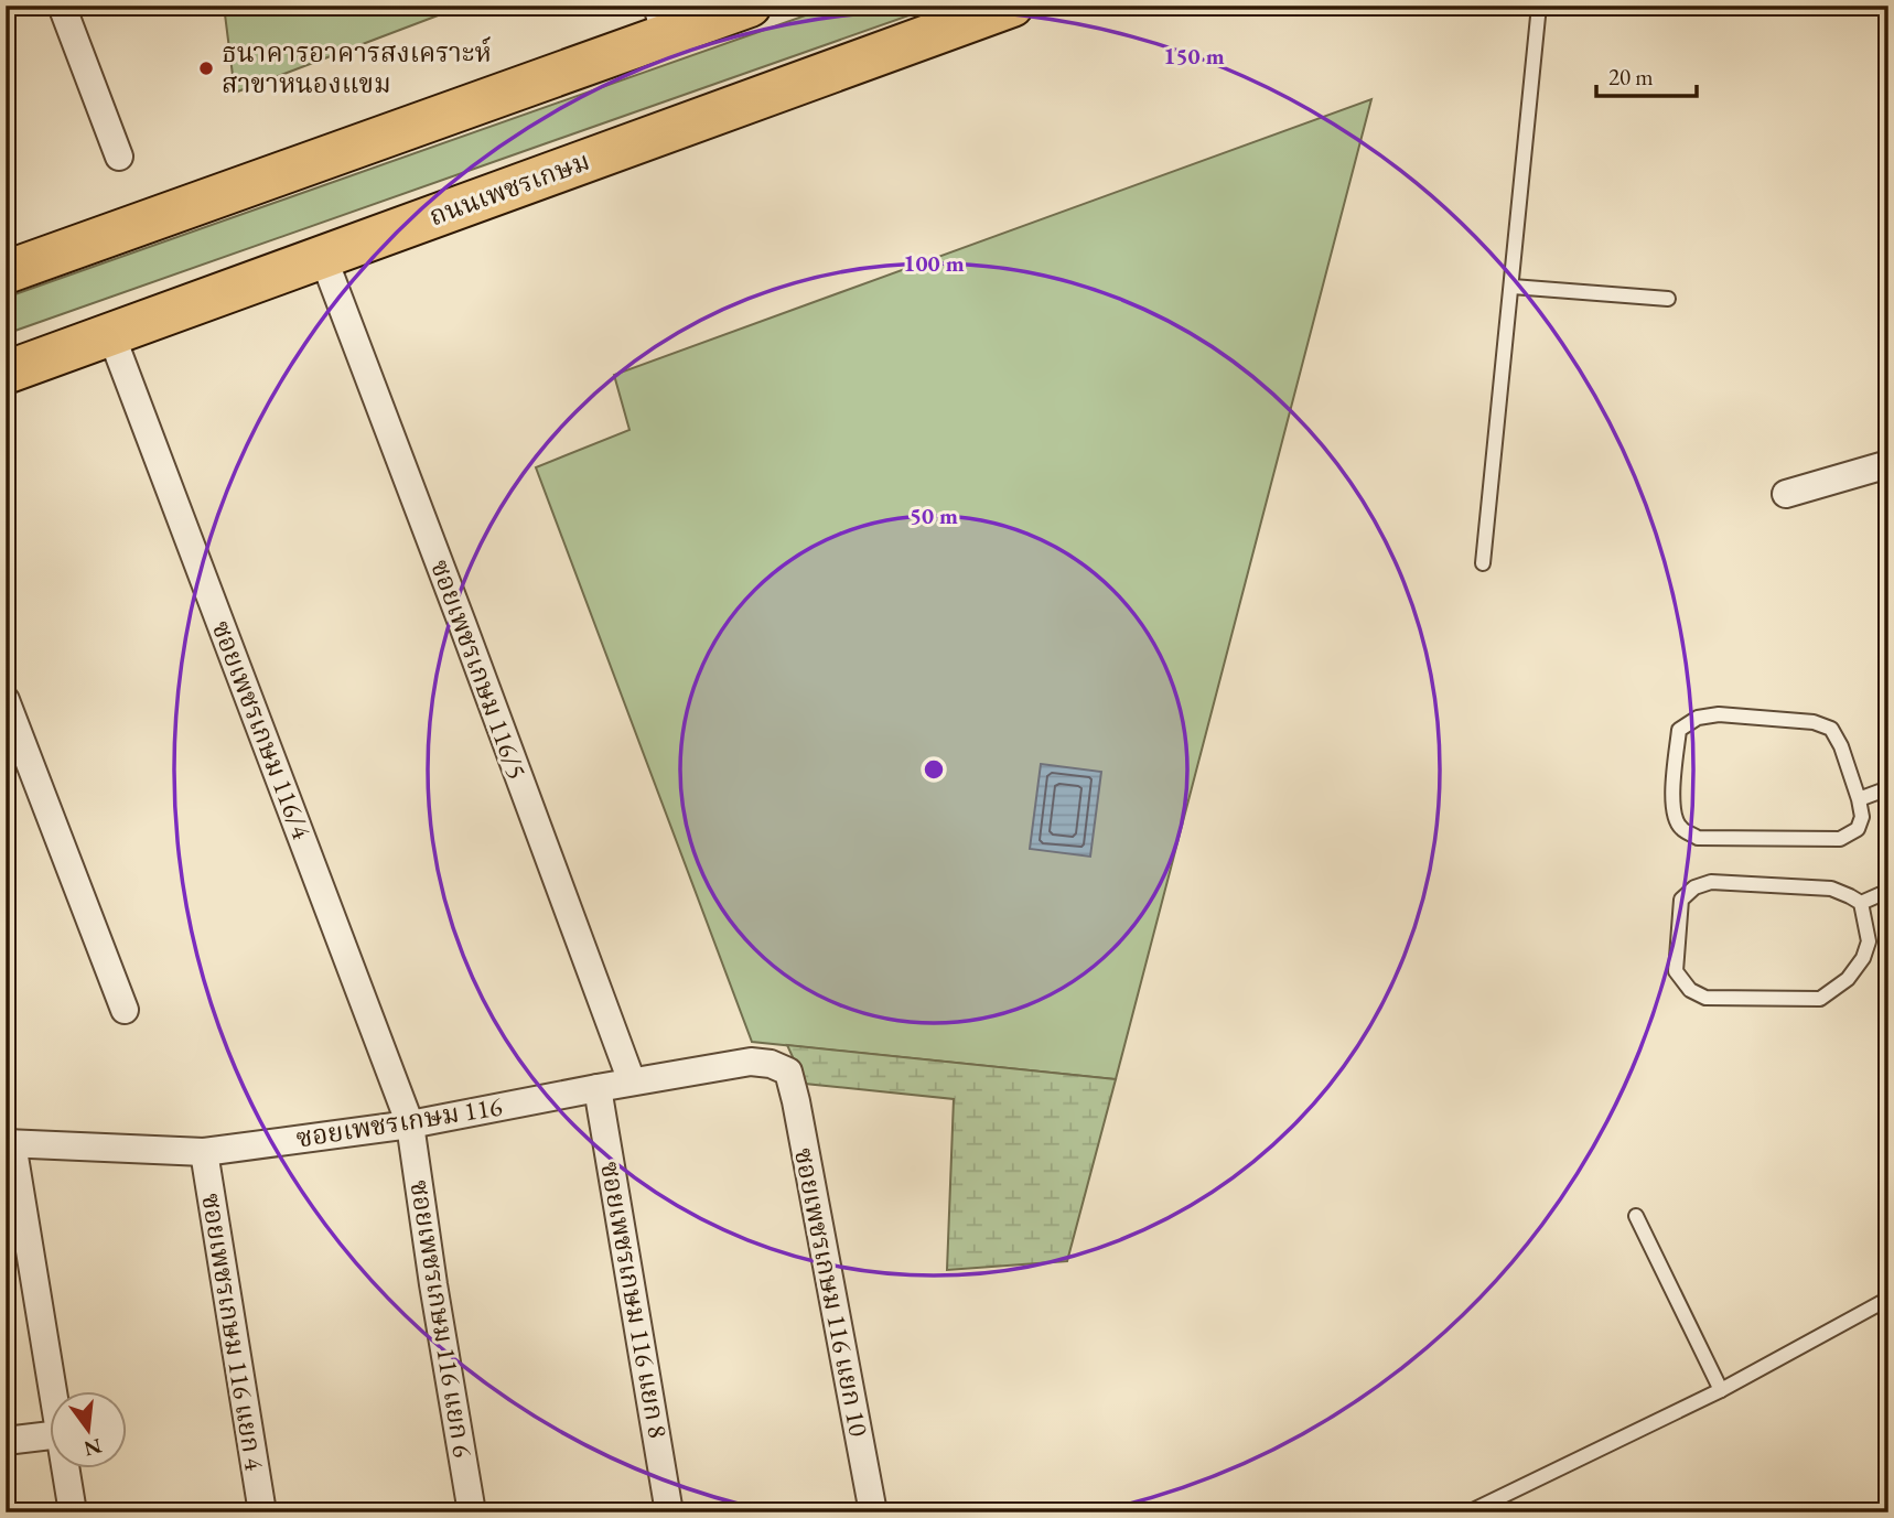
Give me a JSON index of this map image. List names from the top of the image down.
{
  "streets": {
    "main road": ["ถนนเพชรเกษม"],
    "street": [
      "ซอยเพชรเกษม 116/5",
      "ซอยเพชรเกษม 116/4",
      "ซอยเพชรเกษม 116",
      "ซอยเพชรเกษม 116 แยก 10",
      "ซอยเพชรเกษม 116 แยก 8",
      "ซอยเพชรเกษม 116 แยก 6",
      "ซอยเพชรเกษม 116 แยก 4"
    ]
  },
  "crossings": [
    ["ถนนเพชรเกษม", "ซอยเพชรเกษม 116/5"],
    ["ถนนเพชรเกษม", "ซอยเพชรเกษม 116/4"],
    ["ซอยเพชรเกษม 116/5", "ซอยเพชรเกษม 116"],
    ["ซอยเพชรเกษม 116/4", "ซอยเพชรเกษม 116"],
    ["ซอยเพชรเกษม 116/4", "ซอยเพชรเกษม 116 แยก 6"],
    ["ซอยเพชรเกษม 116", "ซอยเพชรเกษม 116 แยก 10"],
    ["ซอยเพชรเกษม 116", "ซอยเพชรเกษม 116 แยก 8"],
    ["ซอยเพชรเกษม 116", "ซอยเพชรเกษม 116 แยก 6"],
    ["ซอยเพชรเกษม 116", "ซอยเพชรเกษม 116 แยก 4"]
  ],
  "places": ["ธนาคารอาคารสงเคราะห์ สาขาหนองแขม"],
  "scale_bar": "20 m",
  "north": "bottom",
  "rings": ["150 m", "100 m", "50 m"]
}
